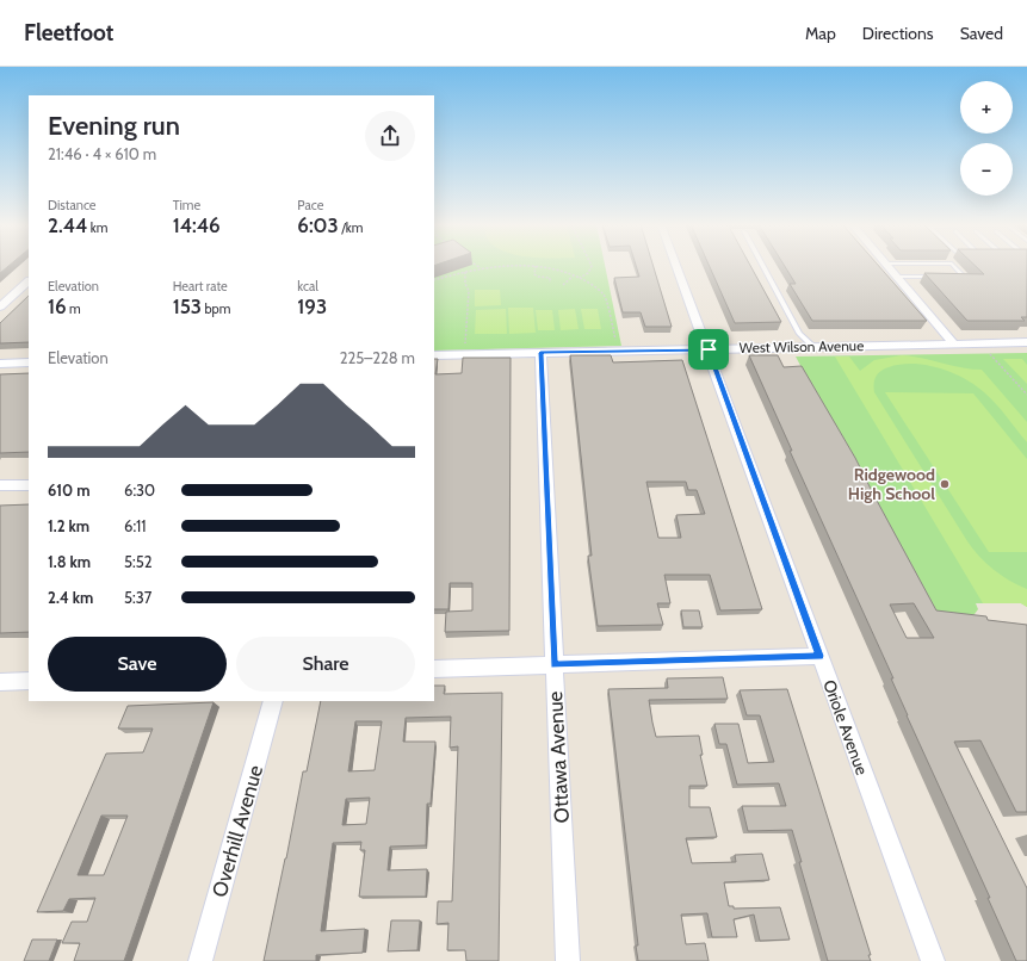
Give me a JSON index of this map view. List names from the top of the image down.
{
  "streets": {
    "street": [
      "West Wilson Avenue",
      "Oriole Avenue",
      "Ottawa Avenue",
      "Overhill Avenue"
    ]
  },
  "crossings": [
    ["West Wilson Avenue", "Oriole Avenue"],
    ["West Wilson Avenue", "Ottawa Avenue"]
  ],
  "places": ["Ridgewood High School"],
  "page": {
    "header": "Fleetfoot",
    "nav": ["Map", "Directions", "Saved"],
    "map_buttons": ["+", "−"],
    "heading": ["Evening run", "21:46 · 4 × 610 m"],
    "stats": [
      ["Distance", "2.44 km"],
      ["Time", "14:46"],
      ["Pace", "6:03 /km"],
      ["Elevation", "16 m"],
      ["Heart rate", "153 bpm"],
      ["kcal", "193"]
    ],
    "chart": ["Elevation", "225–228 m"],
    "list": [
      {
        "name": "610 m",
        "note": "6:30"
      },
      {
        "name": "1.2 km",
        "note": "6:11"
      },
      {
        "name": "1.8 km",
        "note": "5:52"
      },
      {
        "name": "2.4 km",
        "note": "5:37"
      }
    ],
    "buttons": ["Save", "Share"]
  }
}
